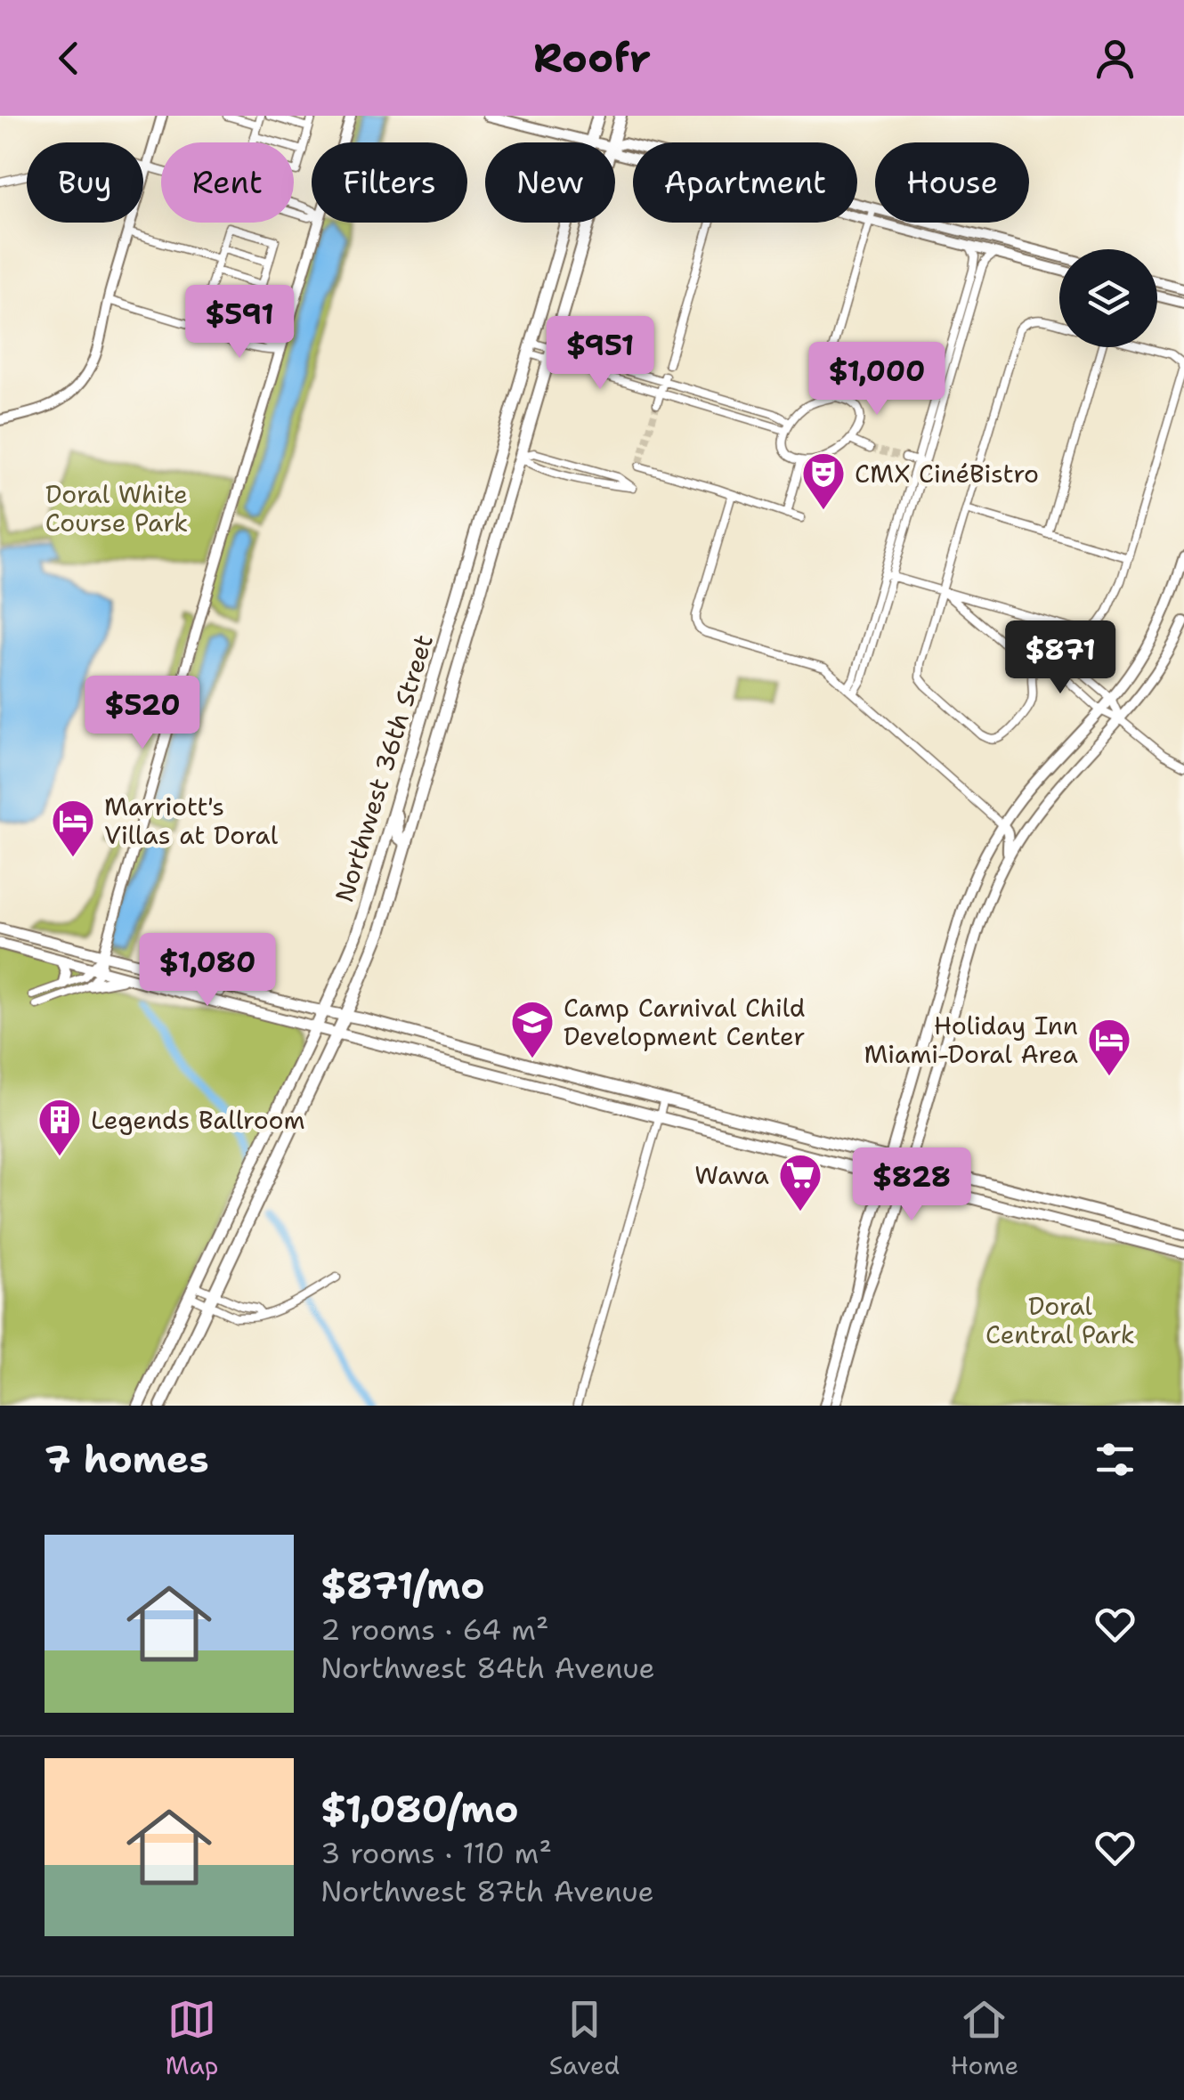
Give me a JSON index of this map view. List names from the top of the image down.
{
  "streets": {
    "main road": ["Northwest 36th Street"]
  },
  "parks": ["Doral White Course Park", "Doral Central Park"],
  "places": {
    "theatre": ["CMX CinéBistro"],
    "hotel": ["Marriott's Villas at Doral", "Holiday Inn Miami-Doral Area"],
    "school or university": ["Camp Carnival Child Development Center"],
    "building": ["Legends Ballroom"],
    "supermarket": ["Wawa"]
  },
  "page": {
    "header": "Roofr",
    "chip": [
      "Buy",
      "Rent",
      "Filters",
      "New",
      "Apartment",
      "House"
    ],
    "price": [
      "$591",
      "$951",
      "$1,000",
      "$871",
      "$520",
      "$1,080",
      "$828"
    ],
    "heading": "7 homes",
    "list": [
      {
        "name": "$871/mo",
        "note": "2 rooms · 64 m² · Northwest 84th Avenue"
      },
      {
        "name": "$1,080/mo",
        "note": "3 rooms · 110 m² · Northwest 87th Avenue"
      }
    ],
    "tabs": ["Map", "Saved", "Home"]
  }
}
